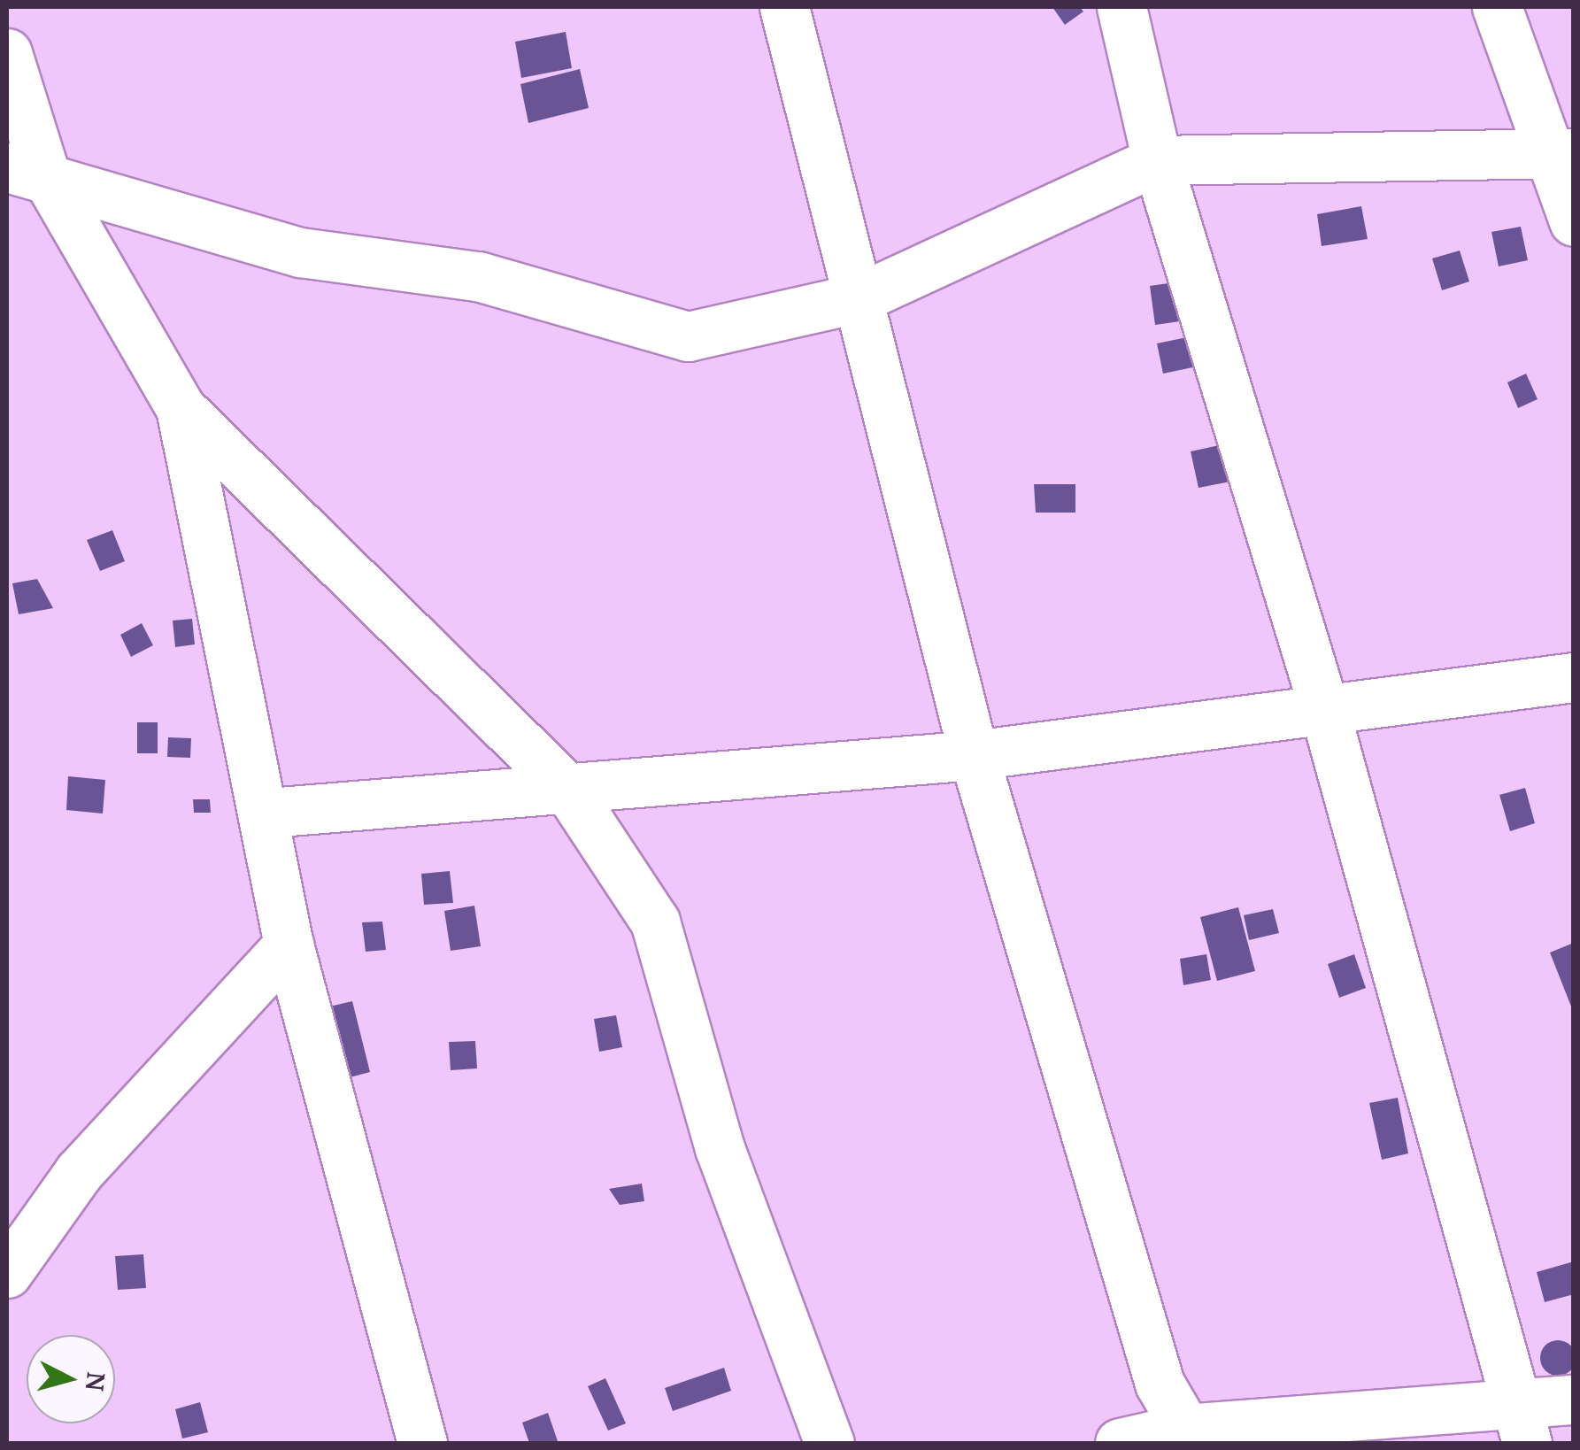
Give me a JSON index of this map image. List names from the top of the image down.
{
  "north": "right"
}
